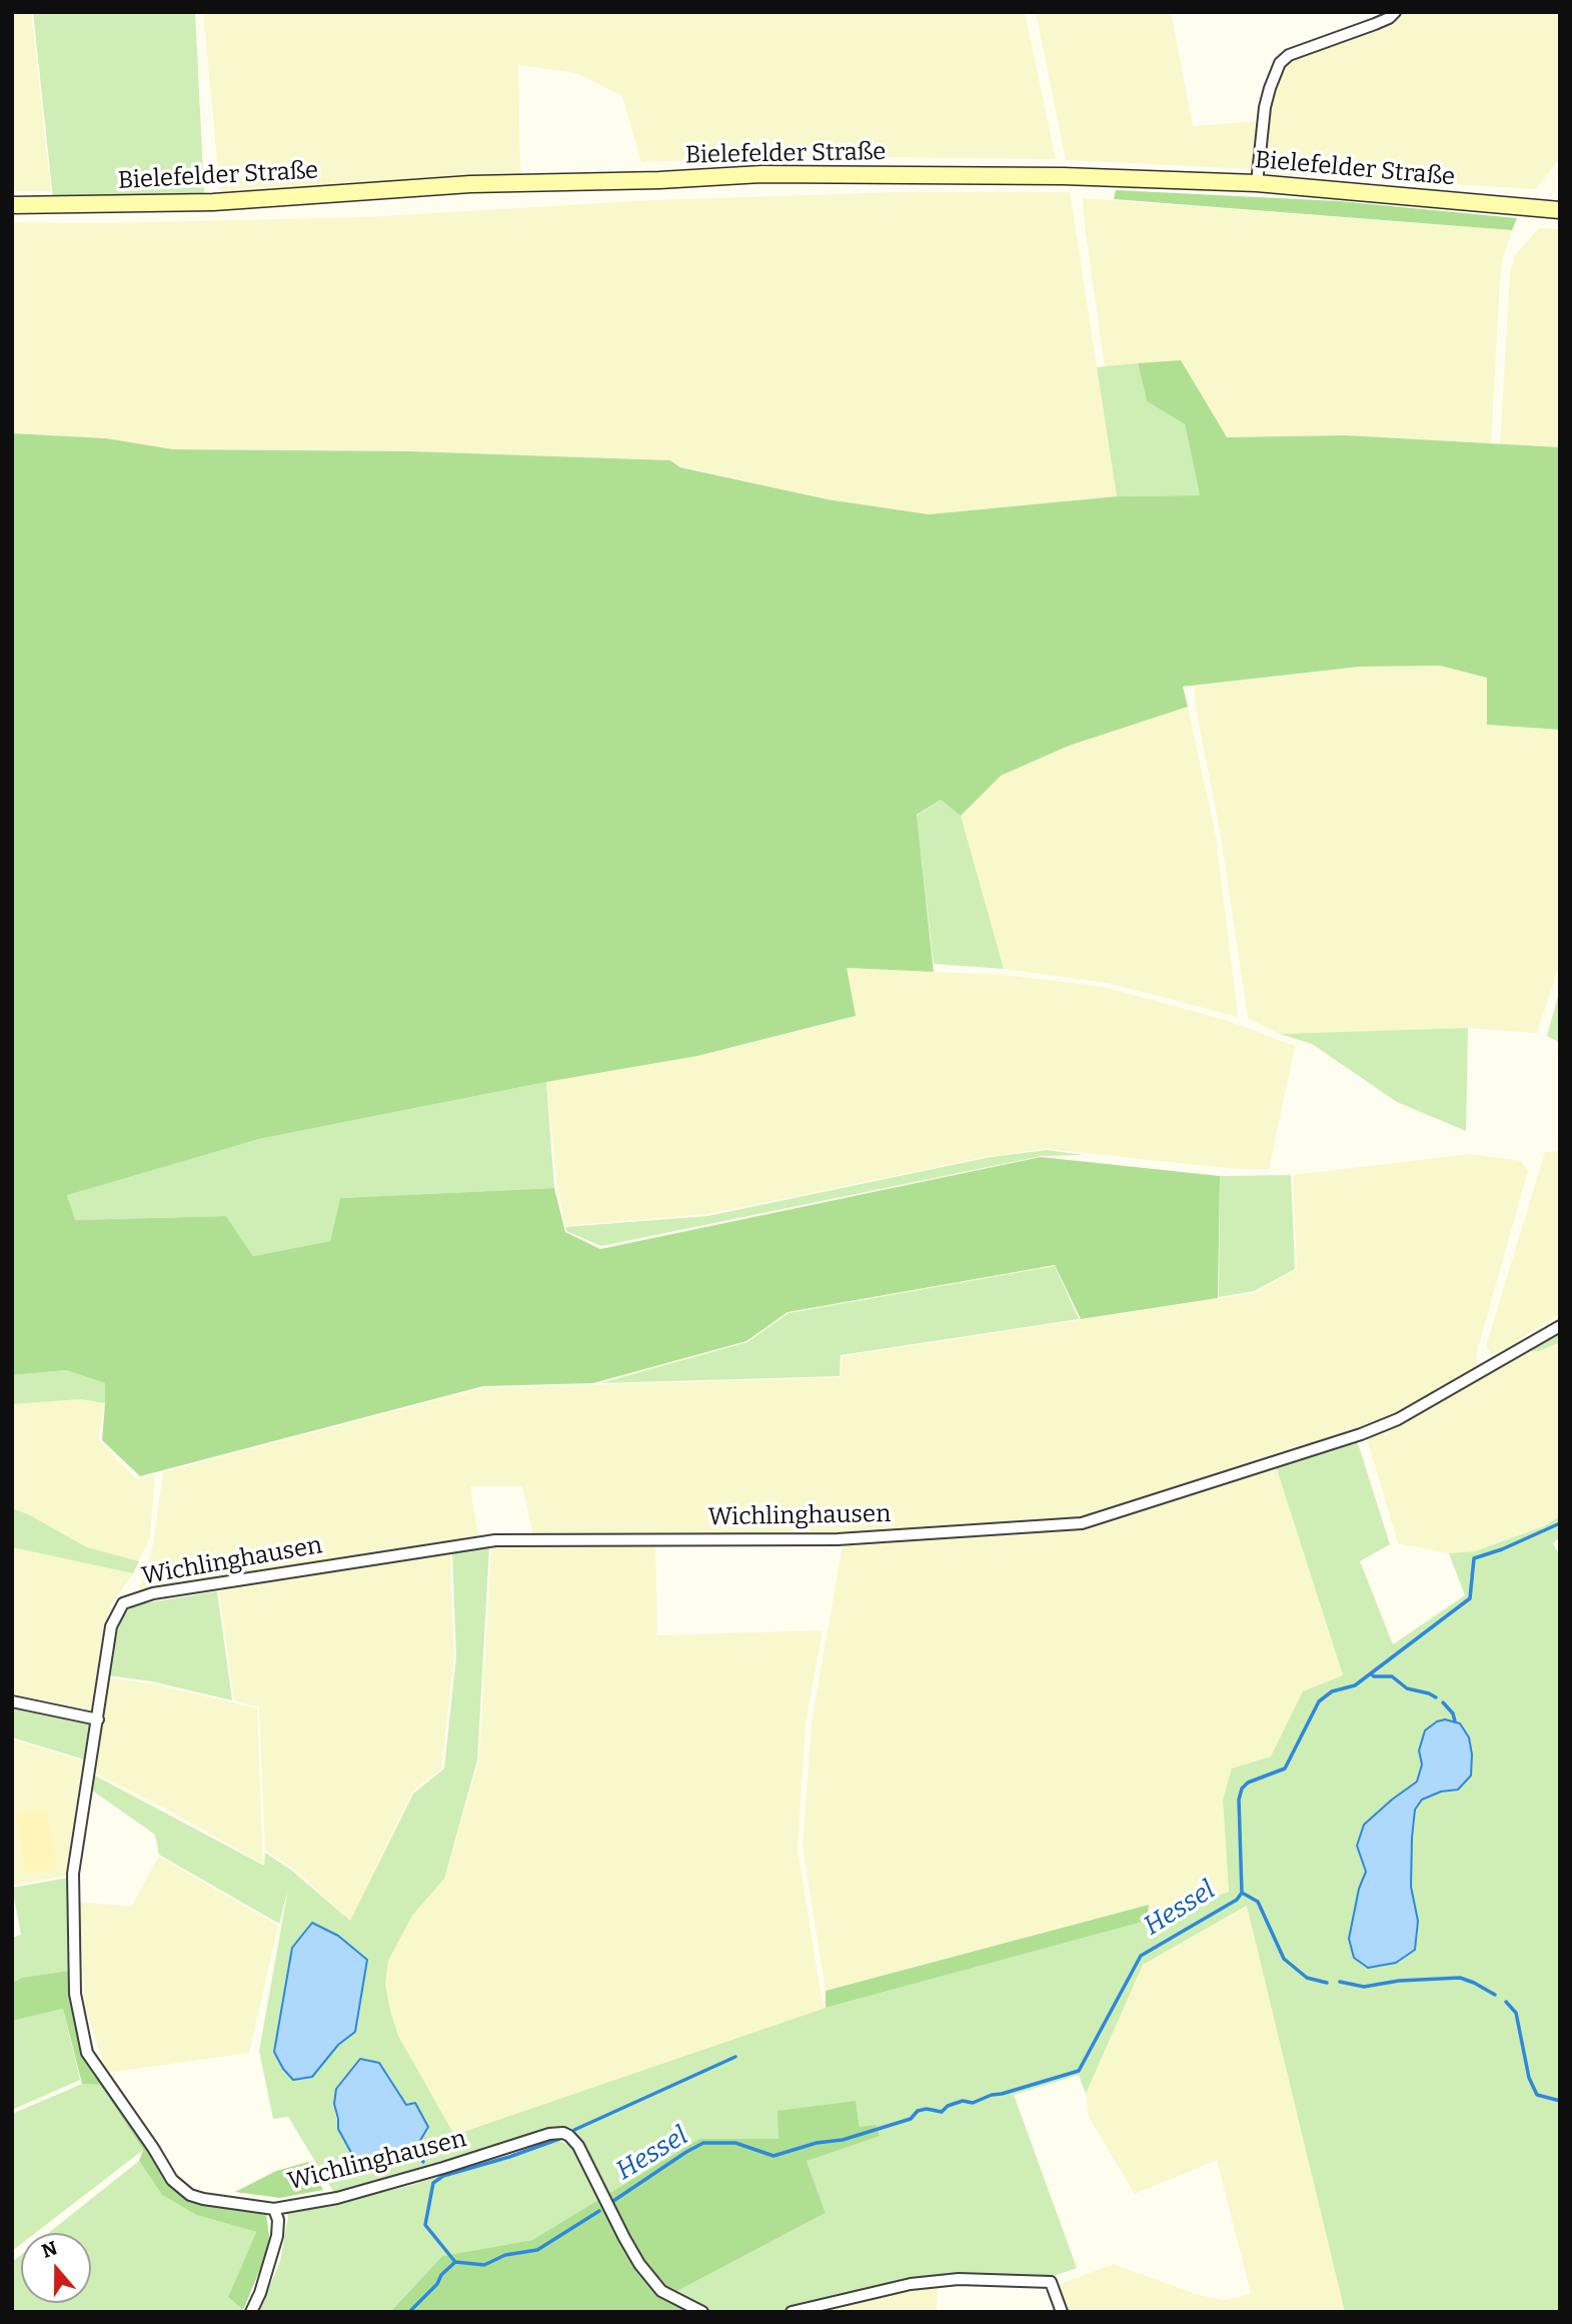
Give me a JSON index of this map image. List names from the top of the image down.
{
  "streets": {
    "main road": ["Bielefelder Straße"],
    "street": ["Wichlinghausen"]
  },
  "water": ["Hessel"],
  "north": "top"
}
